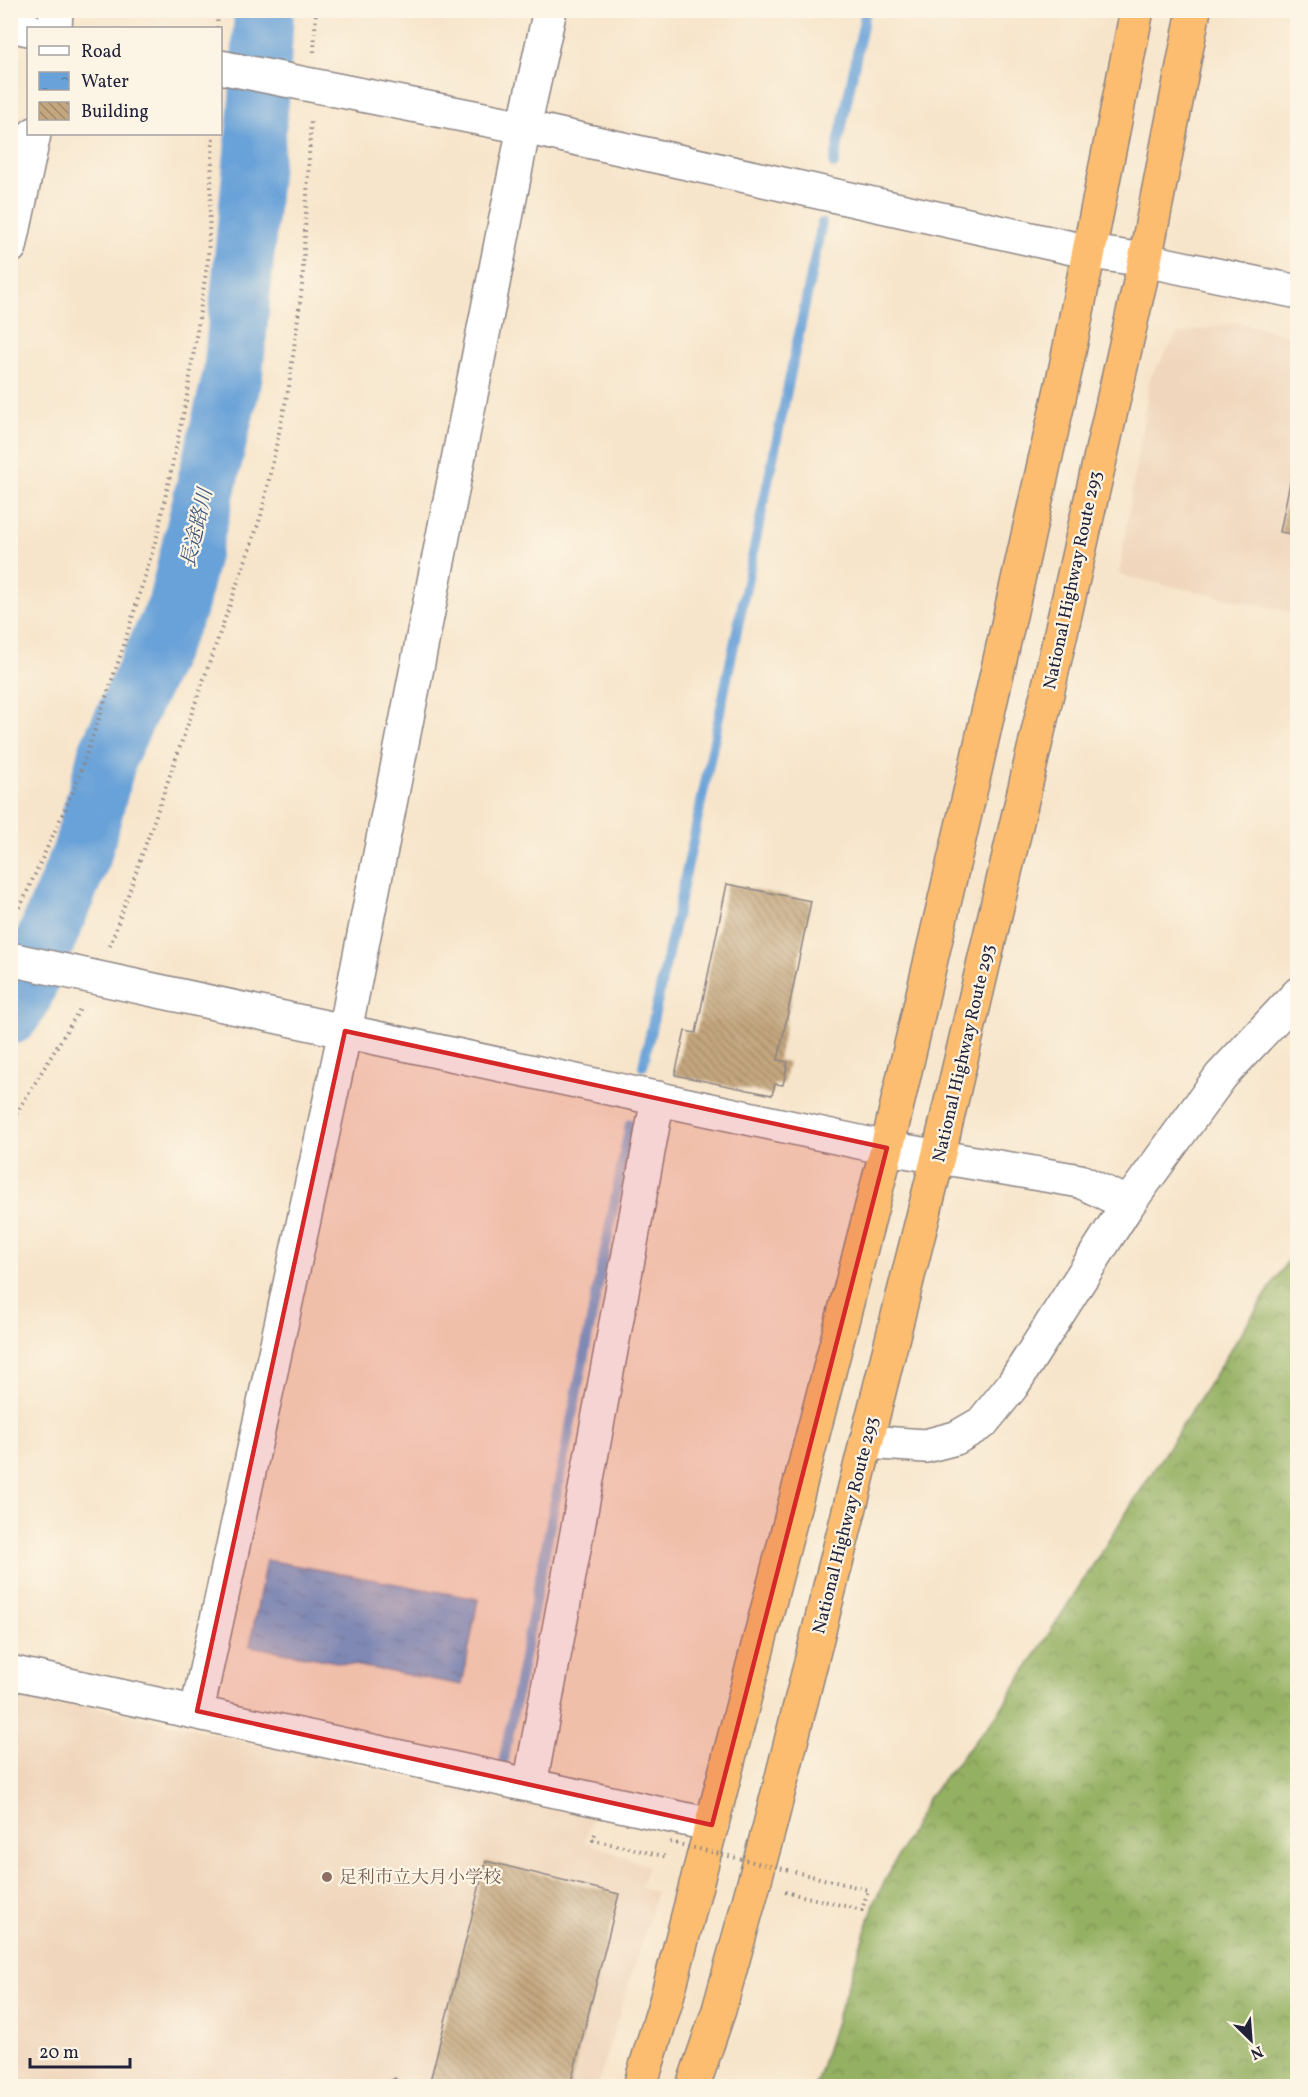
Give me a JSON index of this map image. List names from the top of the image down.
{
  "streets": {
    "highway": ["National Highway Route 293"]
  },
  "water": ["長途路川"],
  "places": ["足利市立大月小学校"],
  "legend": ["Road", "Water", "Building"],
  "scale_bar": "20 m",
  "north": "bottom right"
}
